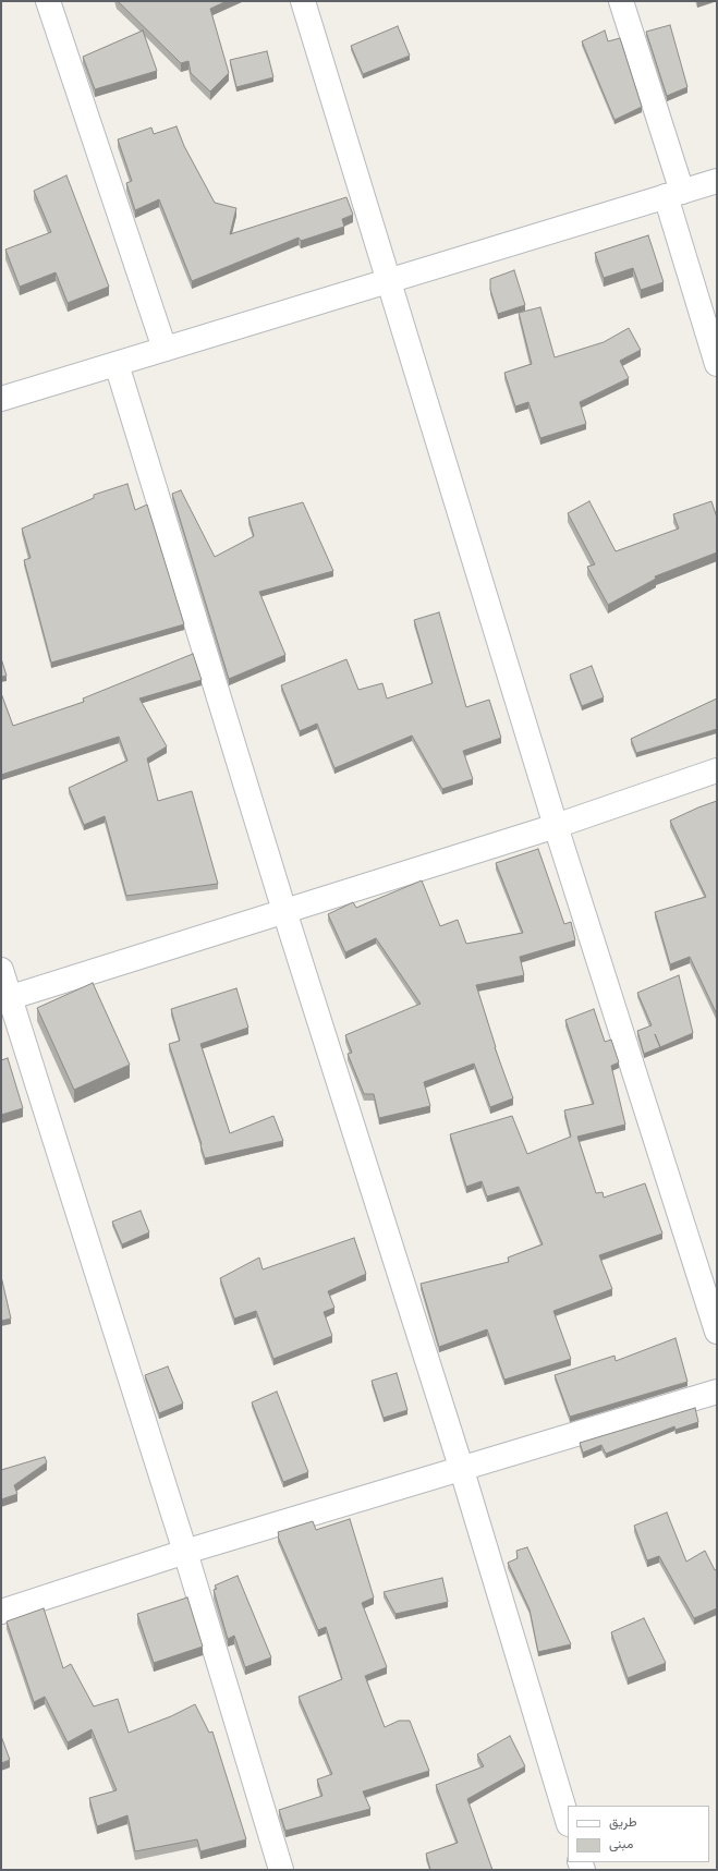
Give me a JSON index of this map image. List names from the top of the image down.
{
  "legend": ["طريق", "مبنى"]
}
